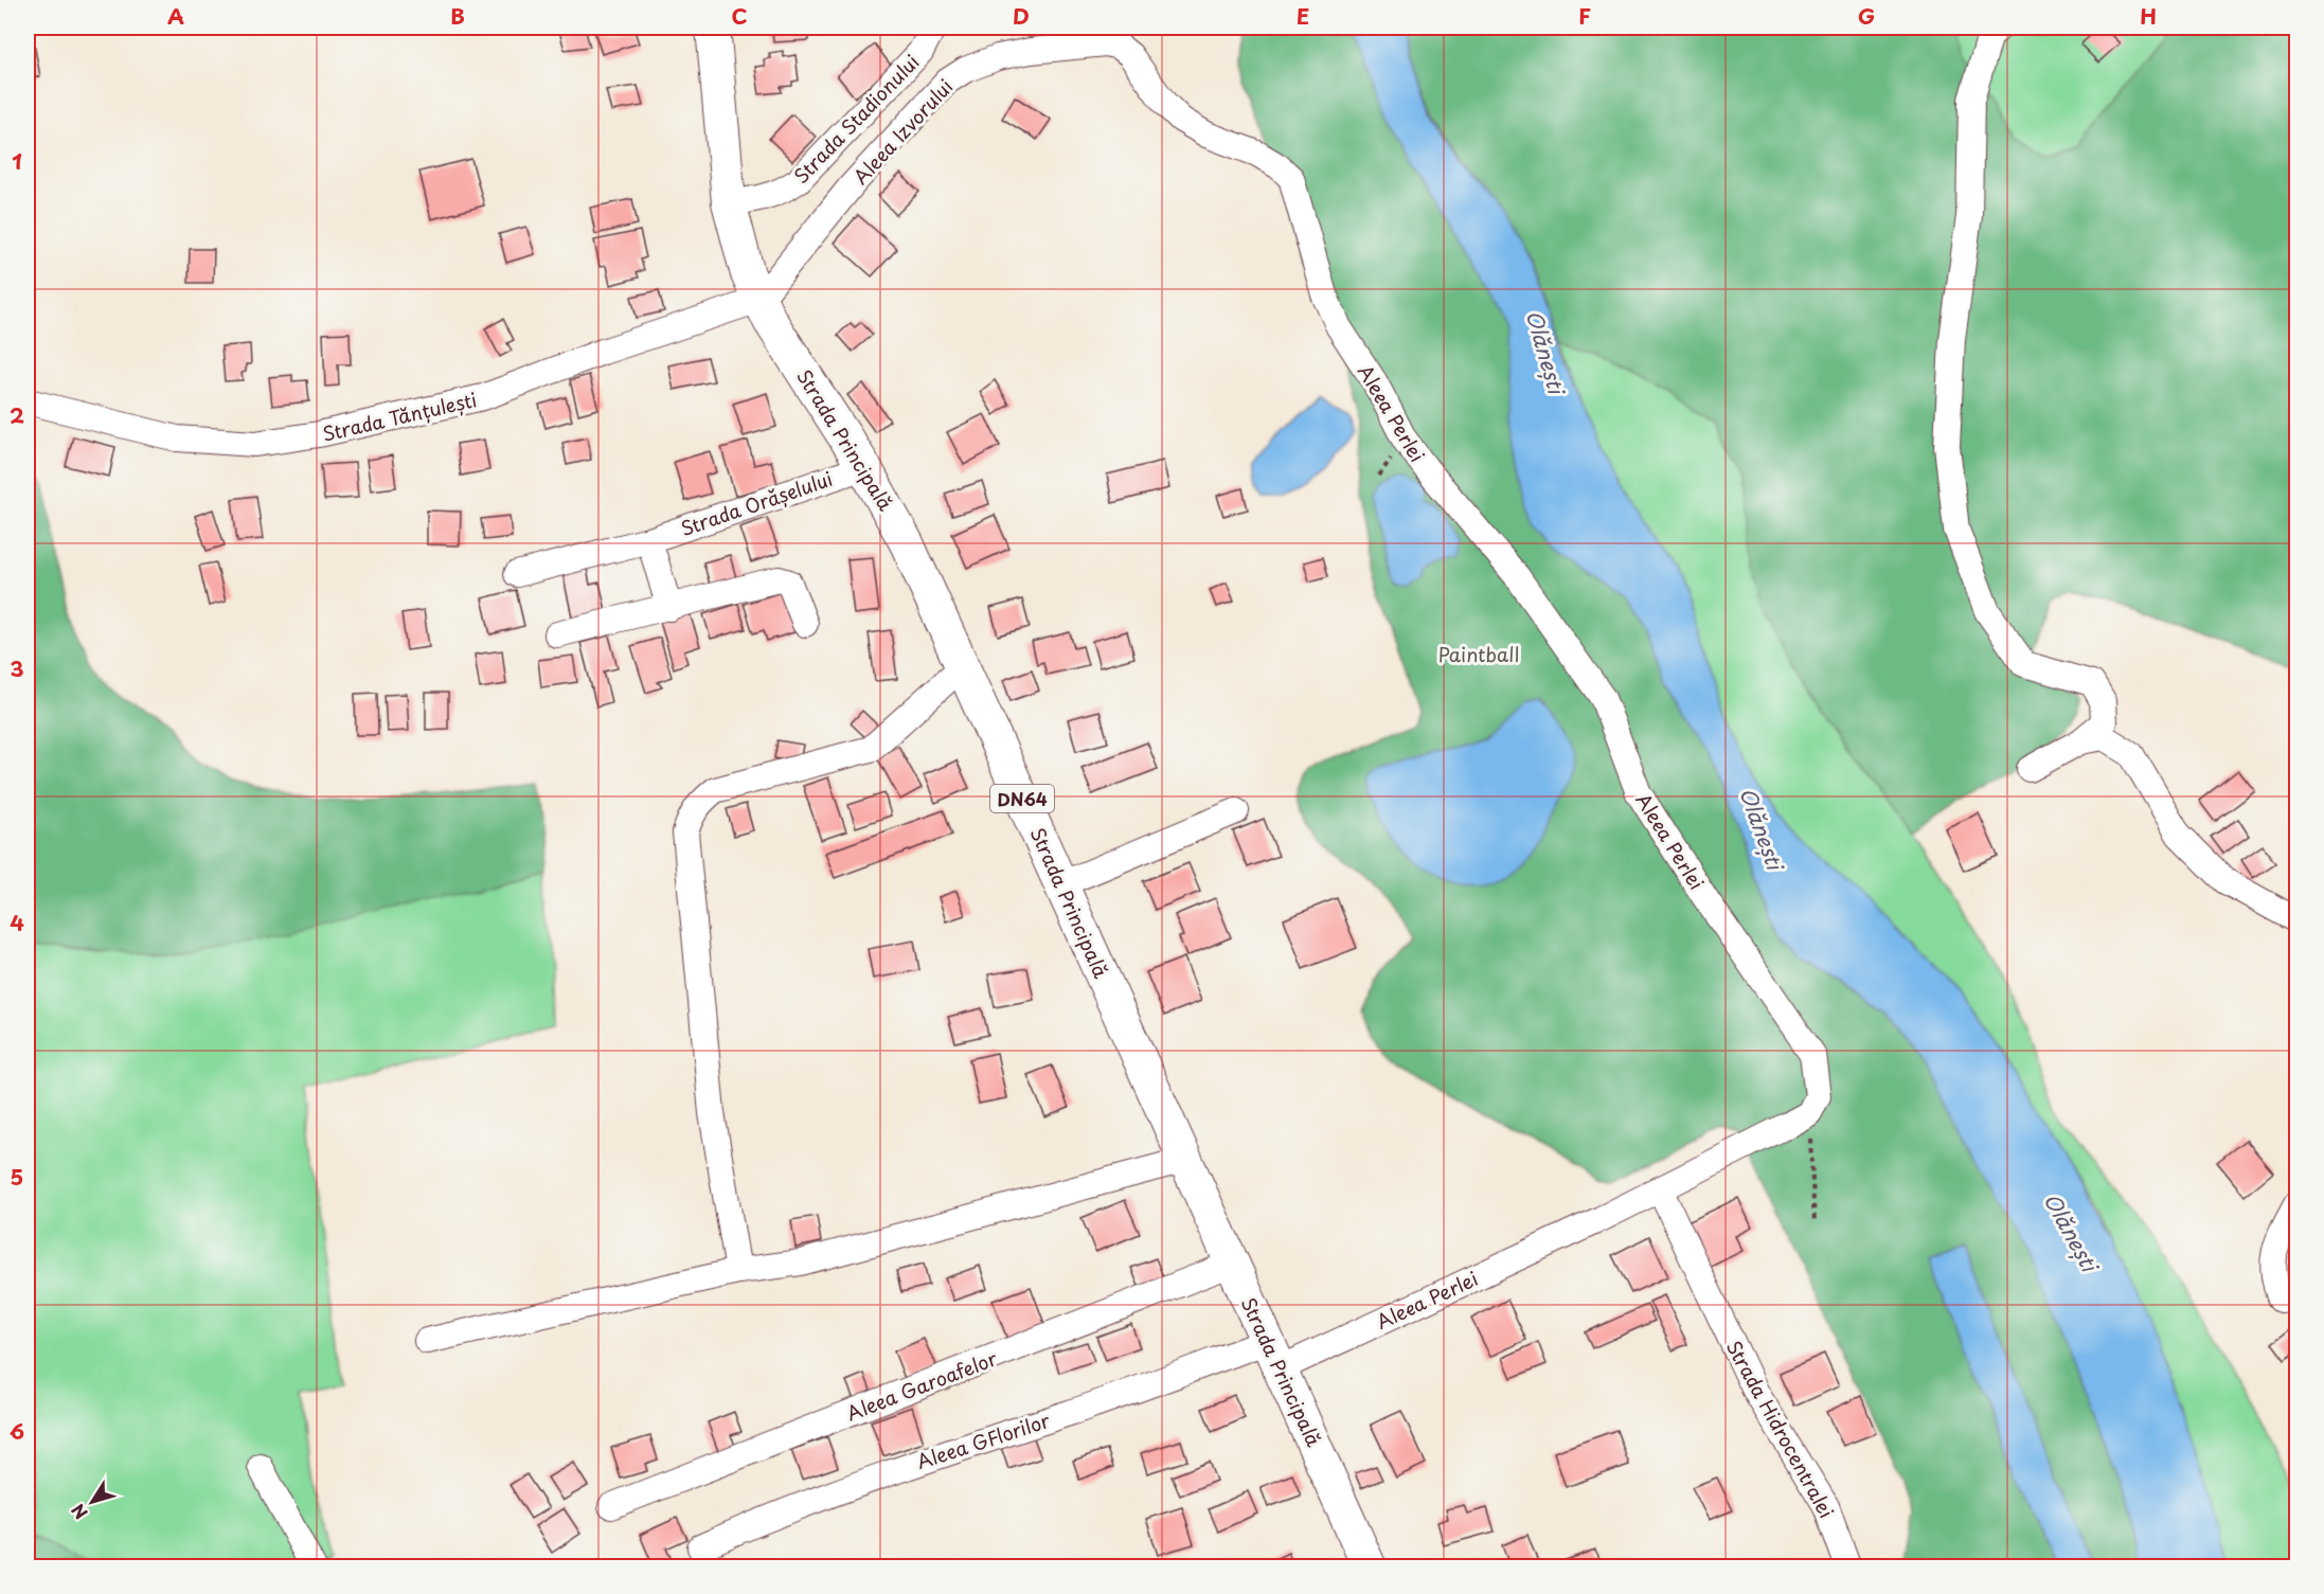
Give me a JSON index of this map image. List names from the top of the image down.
{
  "streets": {
    "main road": ["Strada Principală", "DN64"],
    "street": [
      "Strada Stadionului",
      "Aleea Izvorului",
      "Aleea Perlei",
      "Strada Tănțulești",
      "Strada Orășelului",
      "Aleea Garoafelor",
      "Strada Hidrocentralei",
      "Aleea GFlorilor"
    ]
  },
  "crossings": [
    ["Strada Stadionului", "Strada Principală"],
    ["Aleea Izvorului", "Aleea Perlei"],
    ["Aleea Izvorului", "Strada Tănțulești"],
    ["Aleea Izvorului", "Strada Principală"],
    ["Aleea Perlei", "Strada Principală"],
    ["Aleea Perlei", "Strada Hidrocentralei"],
    ["Aleea Perlei", "Aleea GFlorilor"],
    ["Strada Tănțulești", "Strada Principală"],
    ["Strada Principală", "Strada Orășelului"],
    ["Strada Principală", "Aleea Garoafelor"],
    ["Strada Principală", "Aleea GFlorilor"]
  ],
  "water": ["Olănești"],
  "parks": ["Paintball"],
  "north": "bottom left",
  "grid": {
    "columns": [
      "A",
      "B",
      "C",
      "D",
      "E",
      "F",
      "G",
      "H"
    ],
    "rows": [
      "1",
      "2",
      "3",
      "4",
      "5",
      "6"
    ]
  }
}
